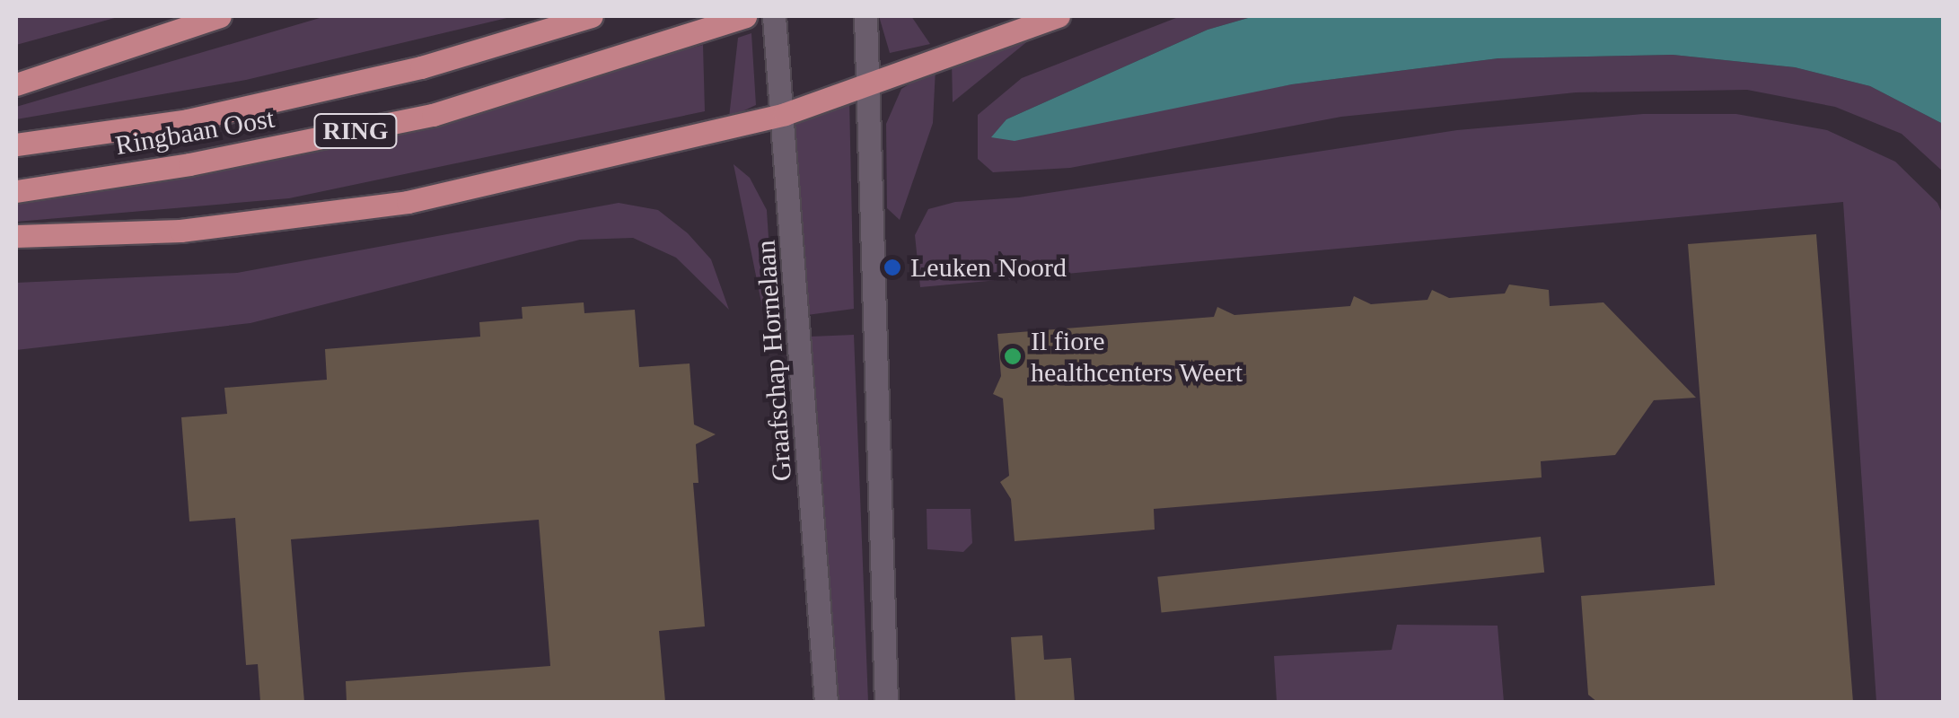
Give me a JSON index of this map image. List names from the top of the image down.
{
  "streets": {
    "main road": ["RING", "Ringbaan Oost"],
    "street": ["Graafschap Hornelaan"]
  },
  "places": ["Leuken Noord", "Il fiore healthcenters Weert"]
}
